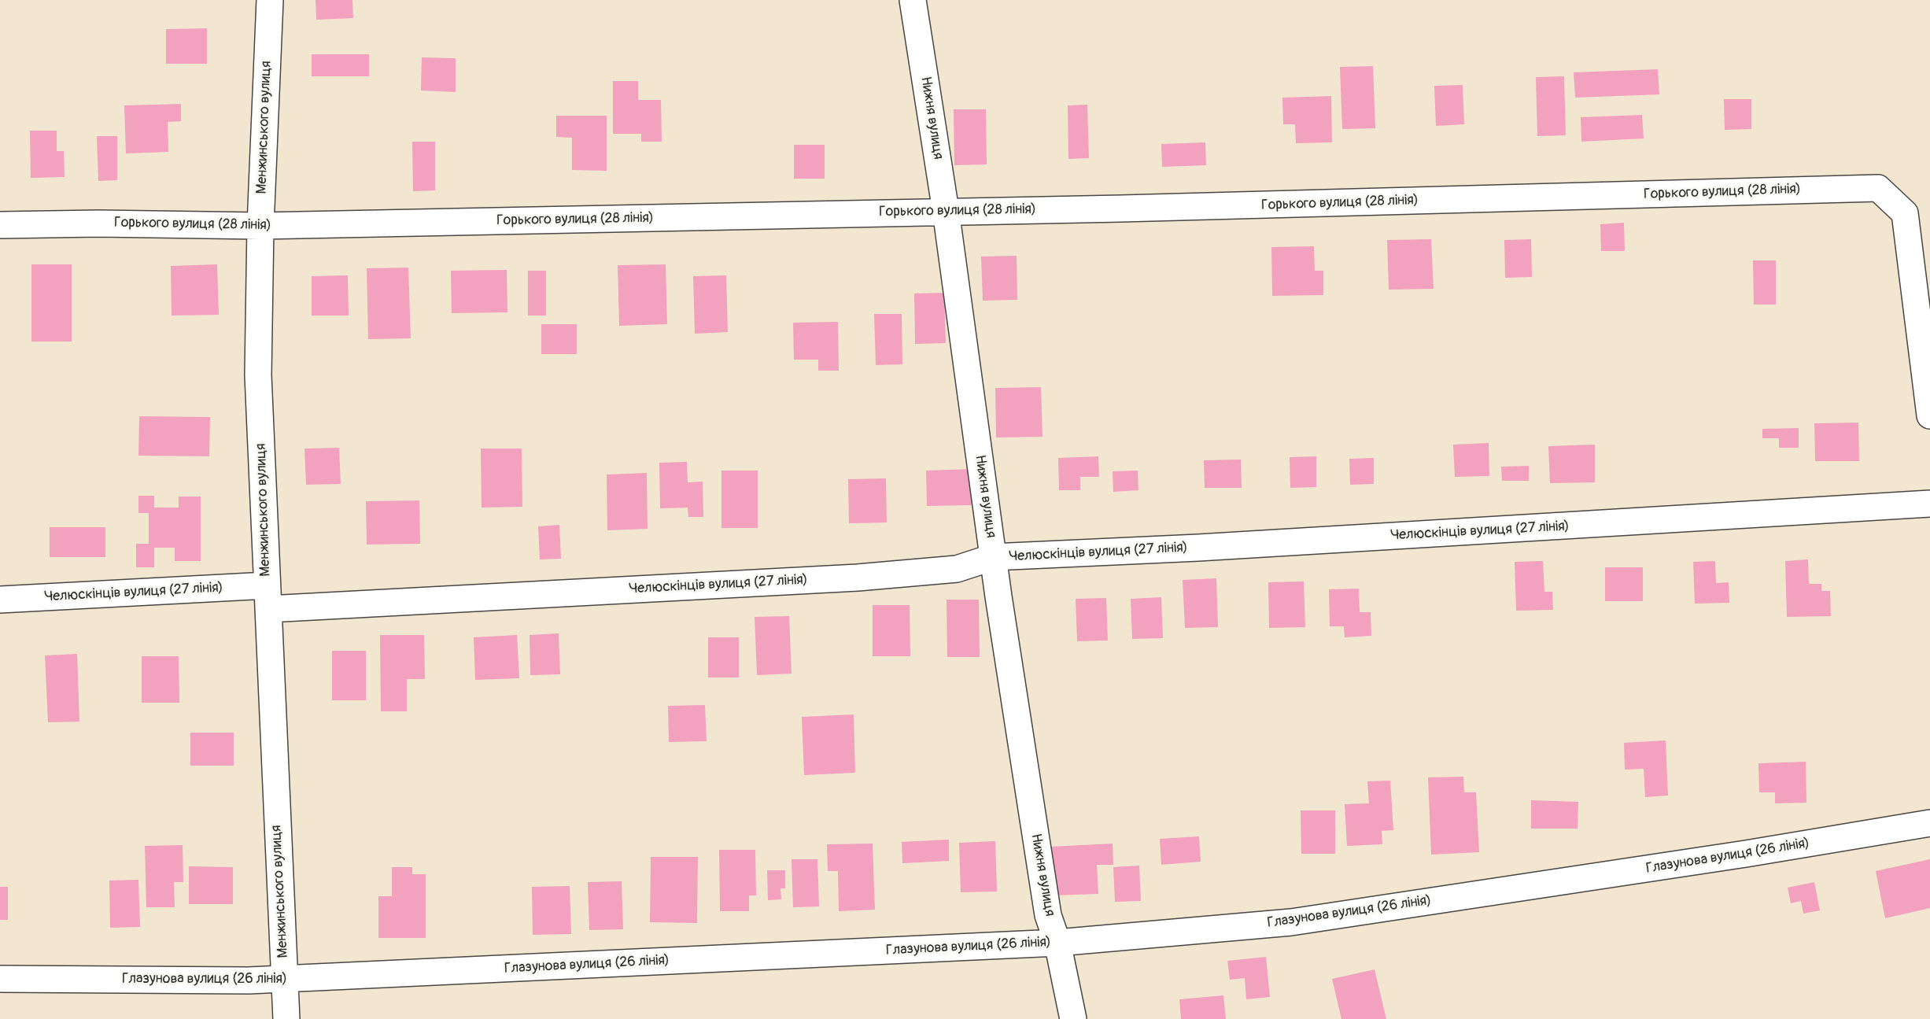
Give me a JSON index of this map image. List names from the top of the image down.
{
  "streets": {
    "street": [
      "Нижня вулиця",
      "Менжинського вулиця",
      "Горького вулиця (28 лiнiя)",
      "Челюскінців вулиця (27 лiнiя)",
      "Глазунова вулиця (26 лiнiя)"
    ]
  },
  "crossings": [
    ["Нижня вулиця", "Горького вулиця (28 лiнiя)"],
    ["Нижня вулиця", "Челюскінців вулиця (27 лiнiя)"],
    ["Нижня вулиця", "Глазунова вулиця (26 лiнiя)"],
    ["Менжинського вулиця", "Горького вулиця (28 лiнiя)"],
    ["Менжинського вулиця", "Челюскінців вулиця (27 лiнiя)"],
    ["Менжинського вулиця", "Глазунова вулиця (26 лiнiя)"]
  ]
}
